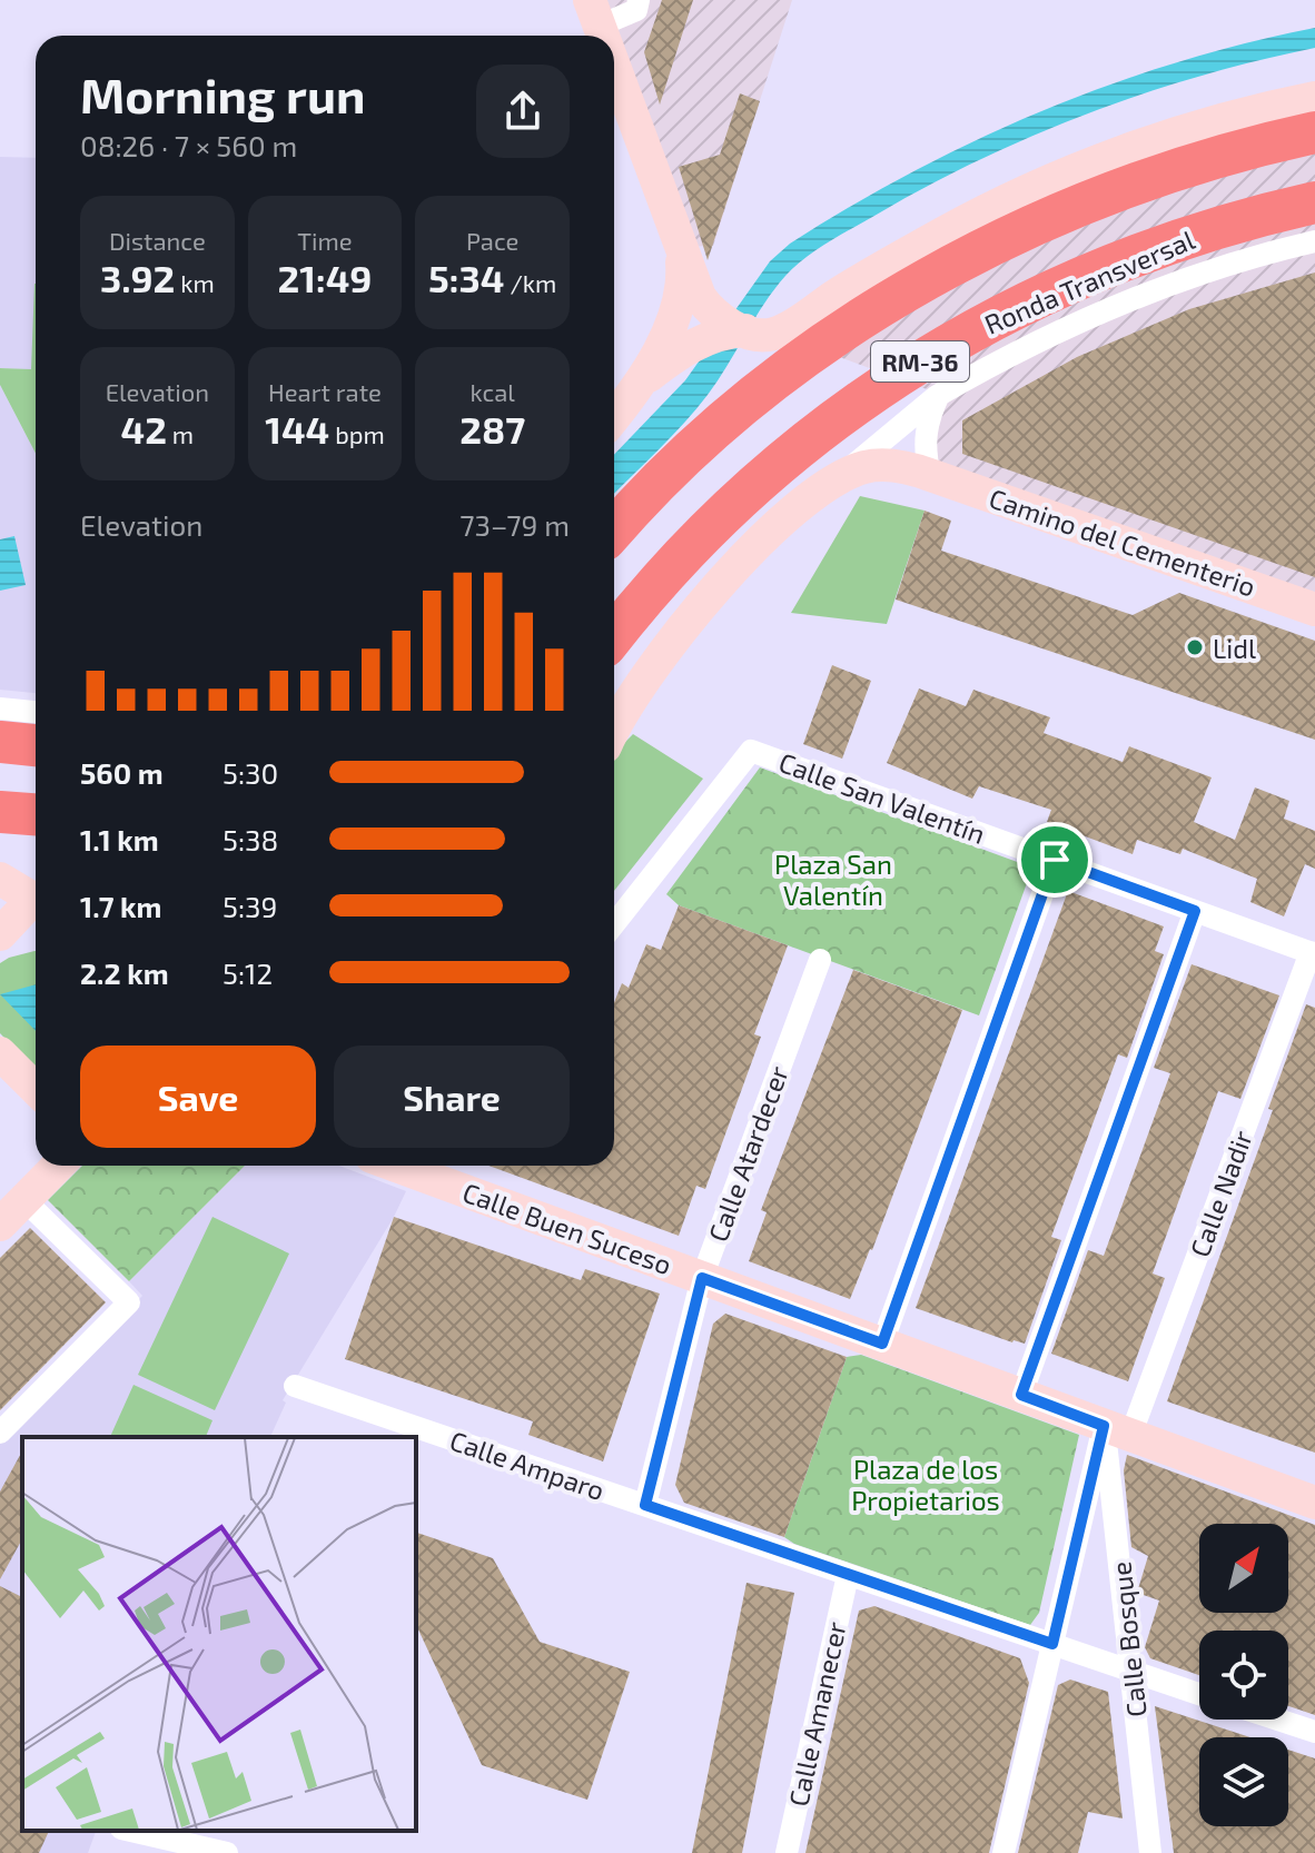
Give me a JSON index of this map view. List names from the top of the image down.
{
  "streets": {
    "highway": ["Ronda Transversal", "RM-36"],
    "main road": ["Camino del Cementerio", "Calle Buen Suceso"],
    "street": [
      "Calle San Valentín",
      "Calle Atardecer",
      "Calle Nadir",
      "Calle Amparo",
      "Calle Bosque",
      "Calle Amanecer"
    ]
  },
  "crossings": [
    ["Calle San Valentín", "Calle Nadir"],
    ["Calle Atardecer", "Calle Buen Suceso"],
    ["Calle Atardecer", "Calle Amparo"],
    ["Calle Nadir", "Calle Buen Suceso"],
    ["Calle Nadir", "Calle Amparo"],
    ["Calle Nadir", "Calle Bosque"],
    ["Calle Buen Suceso", "Calle Bosque"],
    ["Calle Amparo", "Calle Bosque"],
    ["Calle Amparo", "Calle Amanecer"]
  ],
  "parks": ["Plaza San Valentín", "Plaza de los Propietarios"],
  "places": ["Lidl"],
  "north": "top right",
  "page": {
    "heading": ["Morning run", "08:26 · 7 × 560 m"],
    "stats": [
      ["Distance", "3.92 km"],
      ["Time", "21:49"],
      ["Pace", "5:34 /km"],
      ["Elevation", "42 m"],
      ["Heart rate", "144 bpm"],
      ["kcal", "287"]
    ],
    "chart": ["Elevation", "73–79 m"],
    "list": [
      {
        "name": "560 m",
        "note": "5:30"
      },
      {
        "name": "1.1 km",
        "note": "5:38"
      },
      {
        "name": "1.7 km",
        "note": "5:39"
      },
      {
        "name": "2.2 km",
        "note": "5:12"
      }
    ],
    "buttons": ["Save", "Share"]
  }
}
